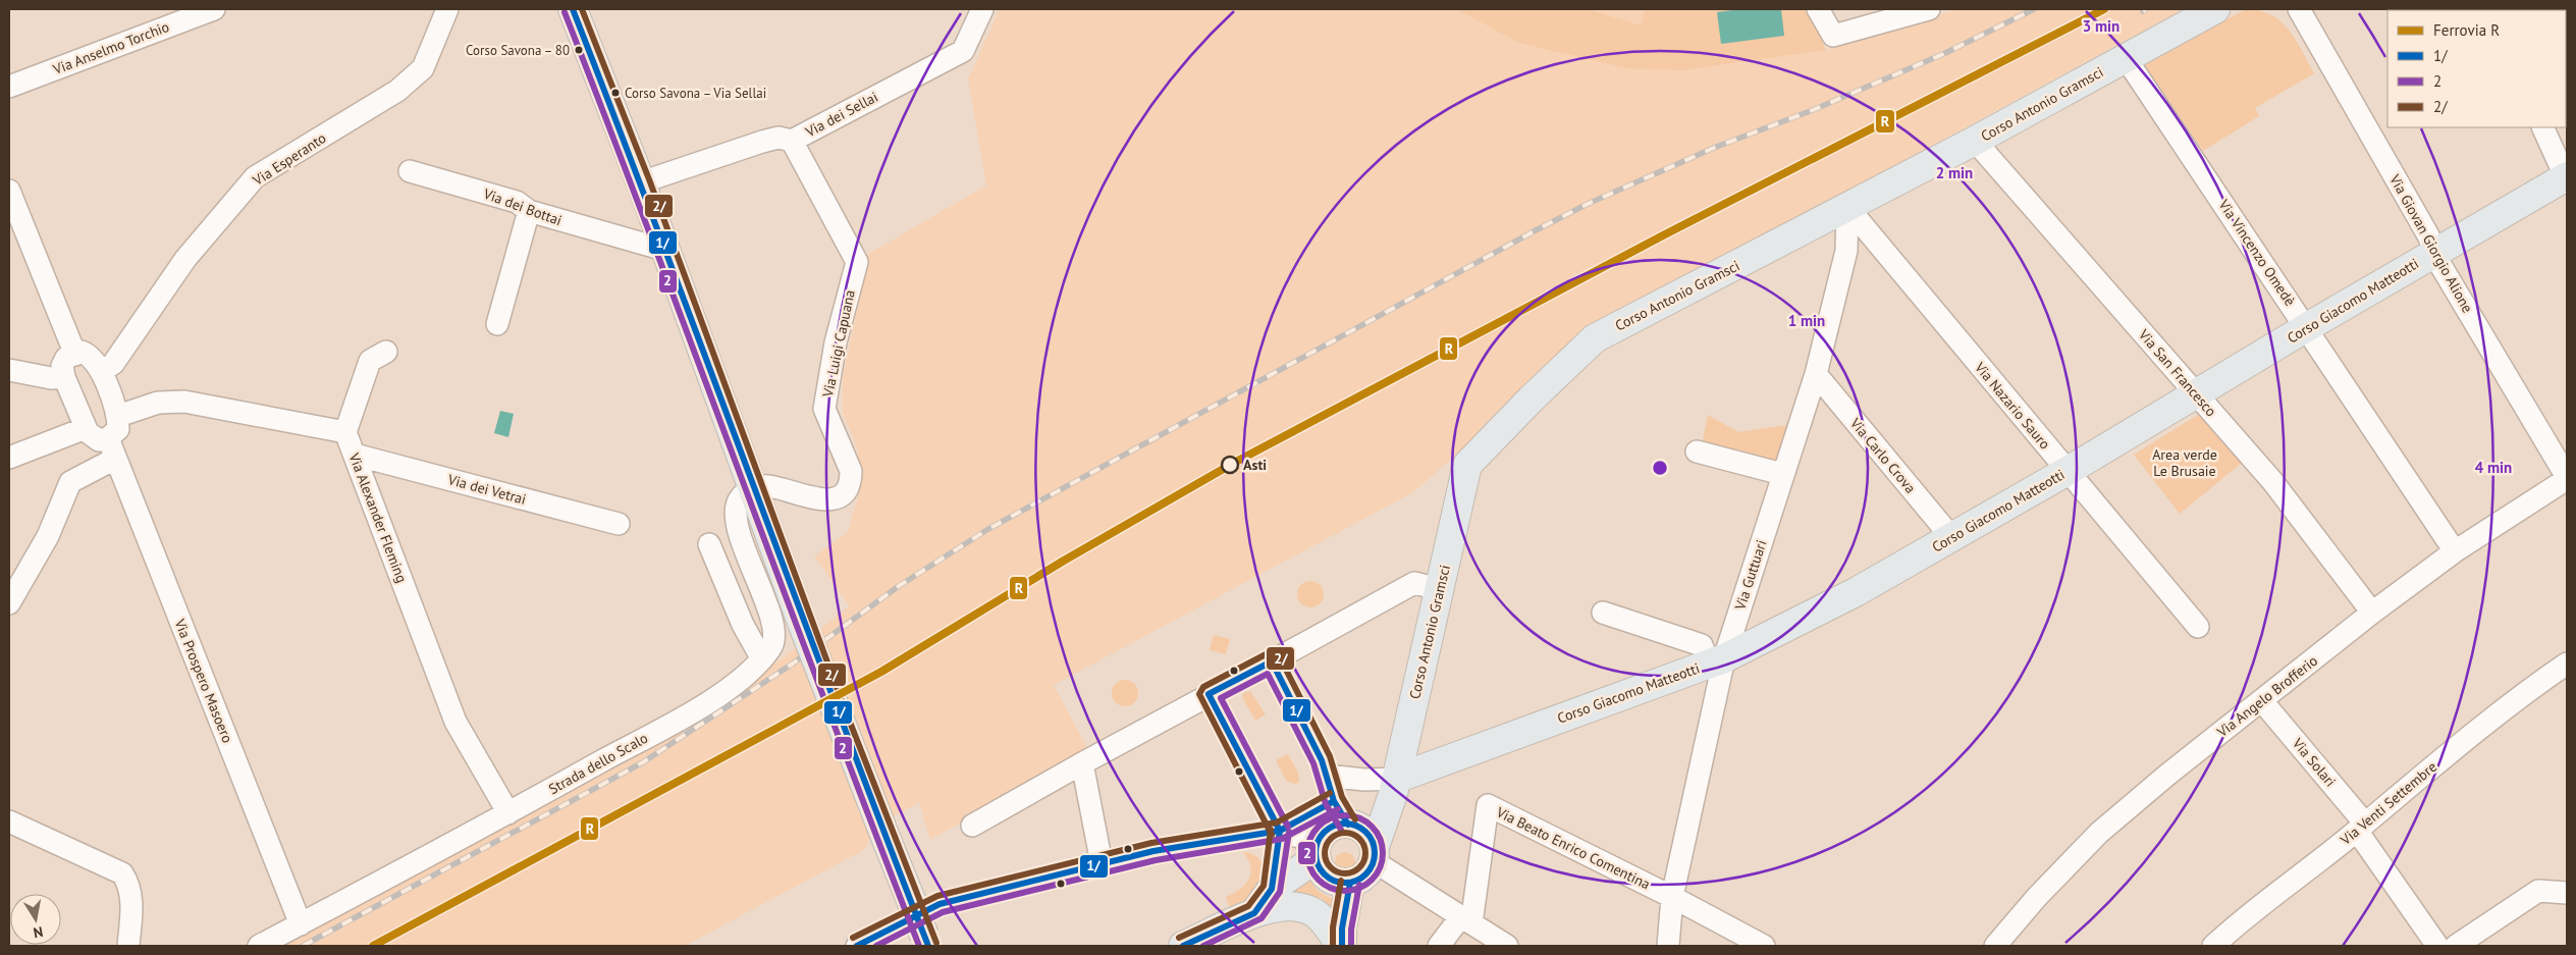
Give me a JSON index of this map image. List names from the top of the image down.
{
  "streets": {
    "main road": ["Corso Antonio Gramsci", "Corso Giacomo Matteotti"],
    "street": [
      "Via Anselmo Torchio",
      "Via dei Sellai",
      "Via Esperanto",
      "Via dei Bottai",
      "Via Giovan Giorgio Alione",
      "Via Vincenzo Omedè",
      "Via Luigi Capuana",
      "Via San Francesco",
      "Via Nazario Sauro",
      "Via Carlo Crova",
      "Via dei Vetrai",
      "Via Alexander Fleming",
      "Via Guttuari",
      "Via Prospero Masoero",
      "Via Angelo Brofferio",
      "Via Solari",
      "Strada dello Scalo",
      "Via Venti Settembre",
      "Via Beato Enrico Comentina"
    ]
  },
  "crossings": [
    ["Corso Antonio Gramsci", "Via Vincenzo Omedè"],
    ["Corso Antonio Gramsci", "Corso Giacomo Matteotti"],
    ["Corso Antonio Gramsci", "Via San Francesco"],
    ["Corso Antonio Gramsci", "Via Nazario Sauro"],
    ["Corso Antonio Gramsci", "Via Guttuari"],
    ["Via dei Sellai", "Via Luigi Capuana"],
    ["Via Giovan Giorgio Alione", "Corso Giacomo Matteotti"],
    ["Via Giovan Giorgio Alione", "Via Angelo Brofferio"],
    ["Via Vincenzo Omedè", "Corso Giacomo Matteotti"],
    ["Via Vincenzo Omedè", "Via Angelo Brofferio"],
    ["Corso Giacomo Matteotti", "Via San Francesco"],
    ["Corso Giacomo Matteotti", "Via Nazario Sauro"],
    ["Corso Giacomo Matteotti", "Via Carlo Crova"],
    ["Corso Giacomo Matteotti", "Via Guttuari"],
    ["Via Luigi Capuana", "Strada dello Scalo"],
    ["Via San Francesco", "Via Angelo Brofferio"],
    ["Via Nazario Sauro", "Via Guttuari"],
    ["Via Carlo Crova", "Via Guttuari"],
    ["Via dei Vetrai", "Via Alexander Fleming"],
    ["Via Alexander Fleming", "Strada dello Scalo"],
    ["Via Guttuari", "Via Beato Enrico Comentina"],
    ["Via Prospero Masoero", "Strada dello Scalo"],
    ["Via Angelo Brofferio", "Via Solari"],
    ["Via Solari", "Via Venti Settembre"]
  ],
  "parks": ["Area verde Le Brusaie"],
  "places": ["Corso Savona – 80", "Corso Savona – Via Sellai", "Asti"],
  "lines": [
    "rail line R",
    "transit line 1/",
    "transit line 2/",
    "transit line 2"
  ],
  "legend": [
    "Ferrovia R",
    "1/",
    "2",
    "2/"
  ],
  "north": "bottom",
  "rings": [
    "3 min",
    "2 min",
    "1 min",
    "4 min"
  ]
}
